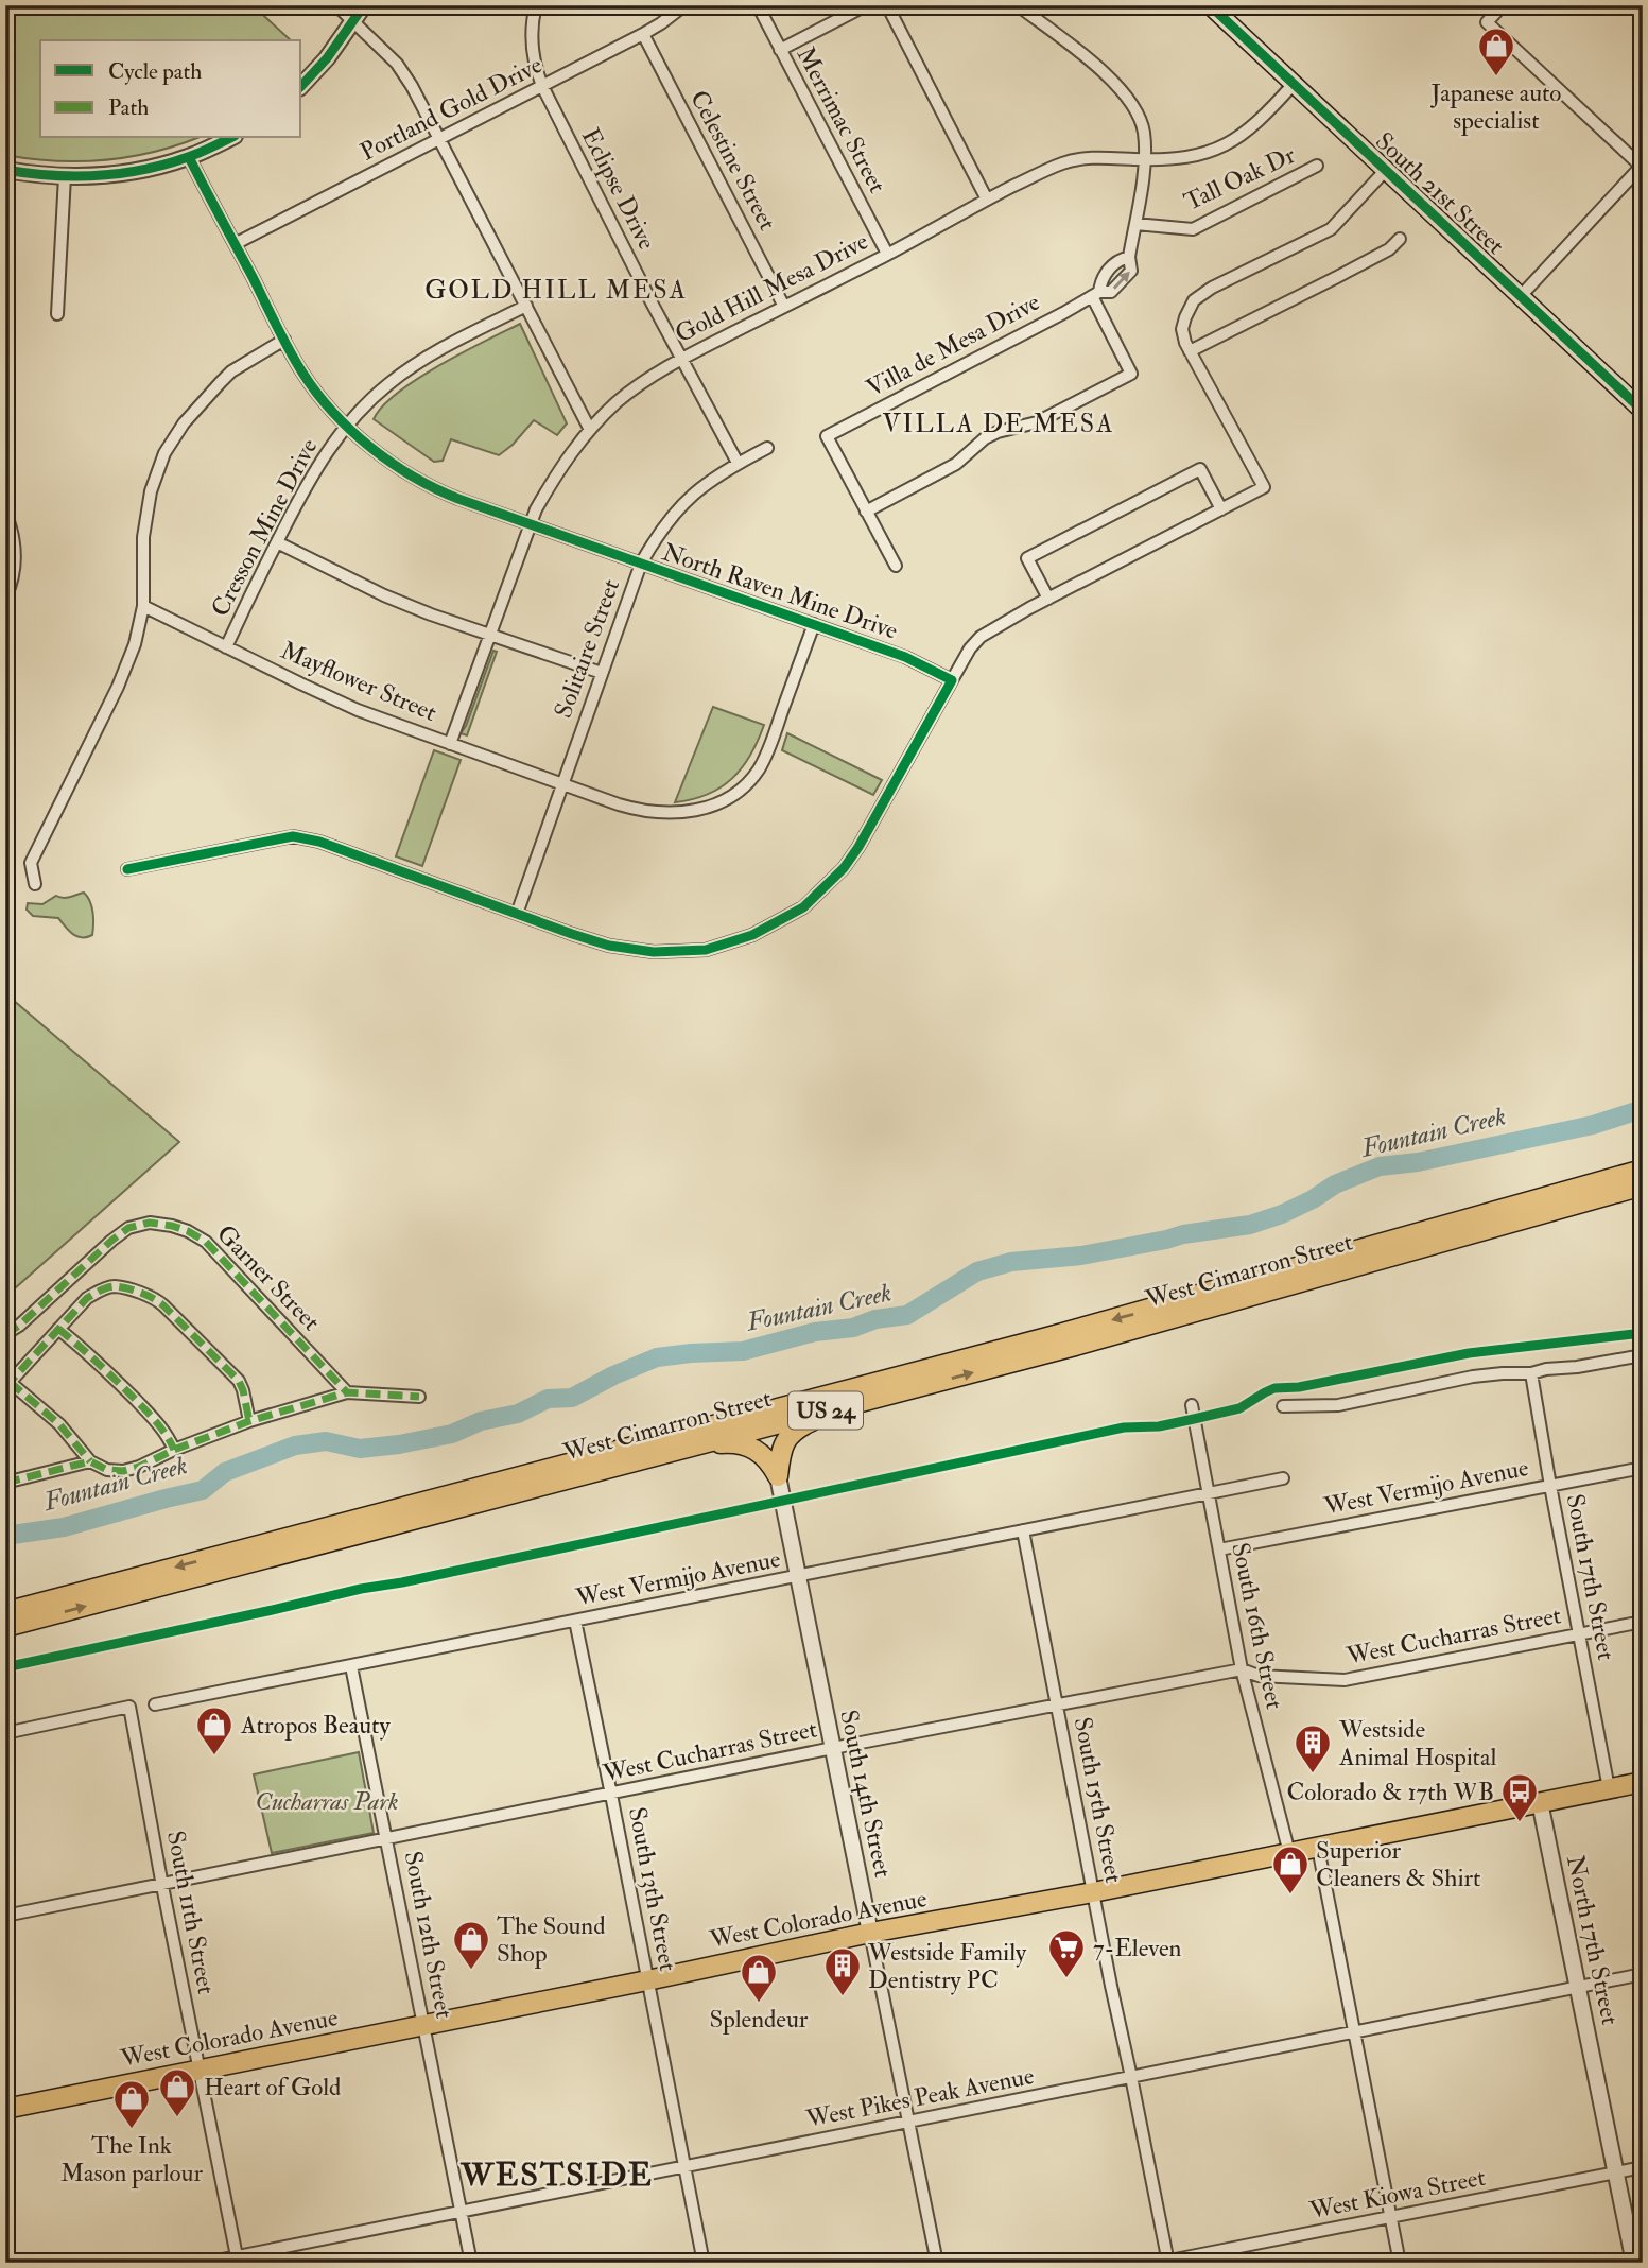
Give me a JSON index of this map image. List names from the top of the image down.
{
  "streets": {
    "main road": [
      "South 21st Street",
      "West Cimarron Street",
      "US 24",
      "West Colorado Avenue"
    ],
    "street": [
      "Portland Gold Drive",
      "Merrimac Street",
      "Celestine Street",
      "Tall Oak Dr",
      "Eclipse Drive",
      "Gold Hill Mesa Drive",
      "Villa de Mesa Drive",
      "Cresson Mine Drive",
      "North Raven Mine Drive",
      "Solitaire Street",
      "Mayflower Street",
      "Garner Street",
      "West Vermijo Avenue",
      "South 17th Street",
      "South 16th Street",
      "West Cucharras Street",
      "South 14th Street",
      "South 15th Street",
      "South 13th Street",
      "South 11th Street",
      "South 12th Street",
      "North 17th Street",
      "West Pikes Peak Avenue",
      "West Kiowa Street"
    ]
  },
  "crossings": [
    ["Portland Gold Drive", "Celestine Street"],
    ["Portland Gold Drive", "Eclipse Drive"],
    ["Portland Gold Drive", "North Raven Mine Drive"],
    ["Merrimac Street", "Gold Hill Mesa Drive"],
    ["Celestine Street", "Gold Hill Mesa Drive"],
    ["Tall Oak Dr", "Villa de Mesa Drive"],
    ["Eclipse Drive", "Gold Hill Mesa Drive"],
    ["Eclipse Drive", "Solitaire Street"],
    ["South 21st Street", "Gold Hill Mesa Drive"],
    ["Gold Hill Mesa Drive", "Villa de Mesa Drive"],
    ["Gold Hill Mesa Drive", "North Raven Mine Drive"],
    ["Gold Hill Mesa Drive", "Mayflower Street"],
    ["Cresson Mine Drive", "North Raven Mine Drive"],
    ["Cresson Mine Drive", "Mayflower Street"],
    ["North Raven Mine Drive", "Solitaire Street"],
    ["North Raven Mine Drive", "Mayflower Street"],
    ["Solitaire Street", "Mayflower Street"],
    ["West Vermijo Avenue", "South 17th Street"],
    ["West Vermijo Avenue", "South 16th Street"],
    ["West Vermijo Avenue", "South 14th Street"],
    ["West Vermijo Avenue", "South 15th Street"],
    ["West Vermijo Avenue", "South 13th Street"],
    ["West Vermijo Avenue", "South 12th Street"],
    ["South 17th Street", "West Cucharras Street"],
    ["South 17th Street", "West Colorado Avenue"],
    ["South 16th Street", "West Cucharras Street"],
    ["South 16th Street", "West Colorado Avenue"],
    ["West Cucharras Street", "South 14th Street"],
    ["West Cucharras Street", "South 15th Street"],
    ["West Cucharras Street", "South 13th Street"],
    ["West Cucharras Street", "South 11th Street"],
    ["West Cucharras Street", "South 12th Street"],
    ["South 14th Street", "West Colorado Avenue"],
    ["South 14th Street", "West Pikes Peak Avenue"],
    ["South 15th Street", "West Colorado Avenue"],
    ["South 15th Street", "West Pikes Peak Avenue"],
    ["South 15th Street", "West Kiowa Street"],
    ["South 13th Street", "West Colorado Avenue"],
    ["South 13th Street", "West Pikes Peak Avenue"],
    ["South 11th Street", "West Colorado Avenue"],
    ["South 11th Street", "West Pikes Peak Avenue"],
    ["West Colorado Avenue", "South 12th Street"],
    ["West Colorado Avenue", "North 17th Street"],
    ["South 12th Street", "West Pikes Peak Avenue"],
    ["North 17th Street", "West Pikes Peak Avenue"],
    ["North 17th Street", "West Kiowa Street"]
  ],
  "districts": ["GOLD HILL MESA", "VILLA DE MESA", "WESTSIDE"],
  "water": ["Fountain Creek"],
  "parks": ["Cucharras Park"],
  "places": {
    "shop": [
      "Japanese auto specialist",
      "Atropos Beauty",
      "Superior Cleaners & Shirt",
      "The Sound Shop",
      "Splendeur",
      "Heart of Gold",
      "The Ink Mason parlour"
    ],
    "building": ["Westside Animal Hospital", "Westside Family Dentistry PC"],
    "bus stop": ["Colorado & 17th WB"],
    "supermarket": ["7-Eleven"]
  },
  "legend": ["Cycle path", "Path"]
}
